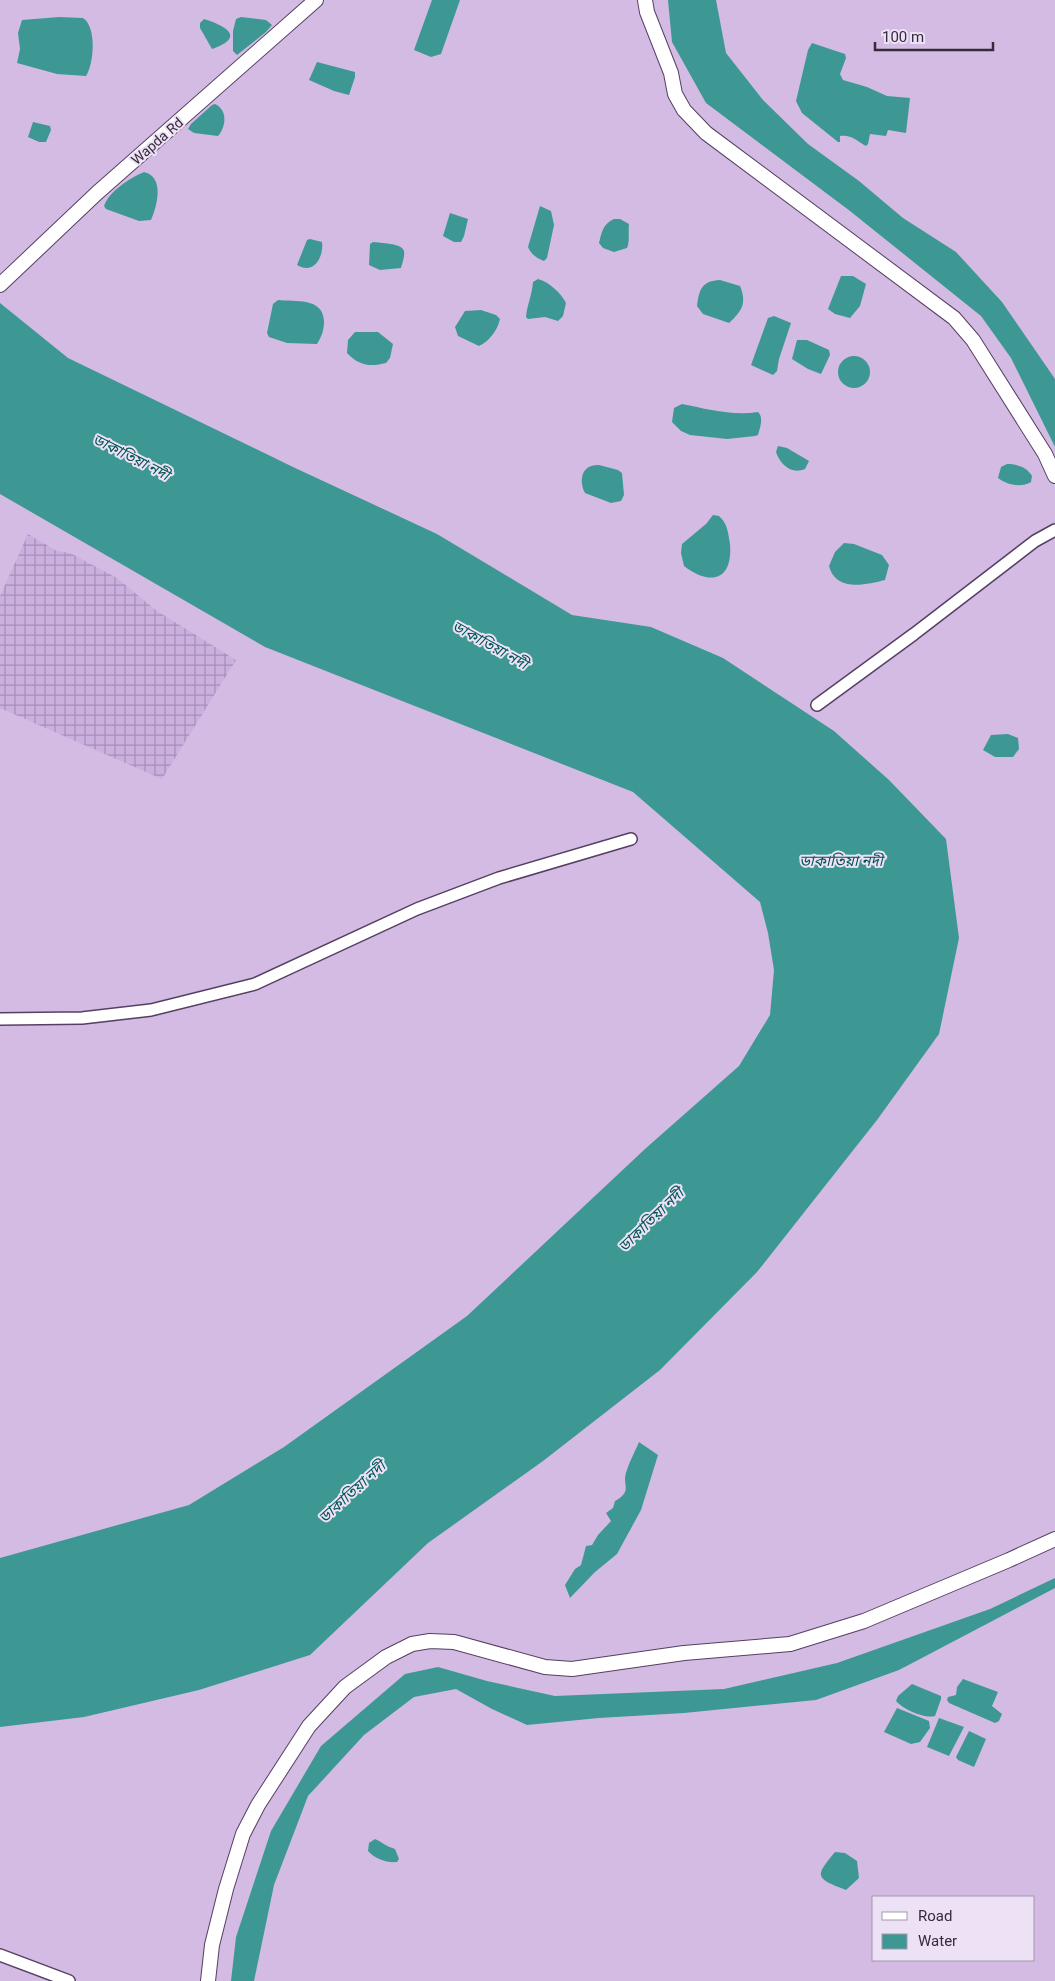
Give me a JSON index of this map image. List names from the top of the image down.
{
  "streets": {
    "main road": ["Wapda Rd"]
  },
  "water": ["ডাকাতিয়া নদী"],
  "legend": ["Road", "Water"],
  "scale_bar": "100 m"
}
